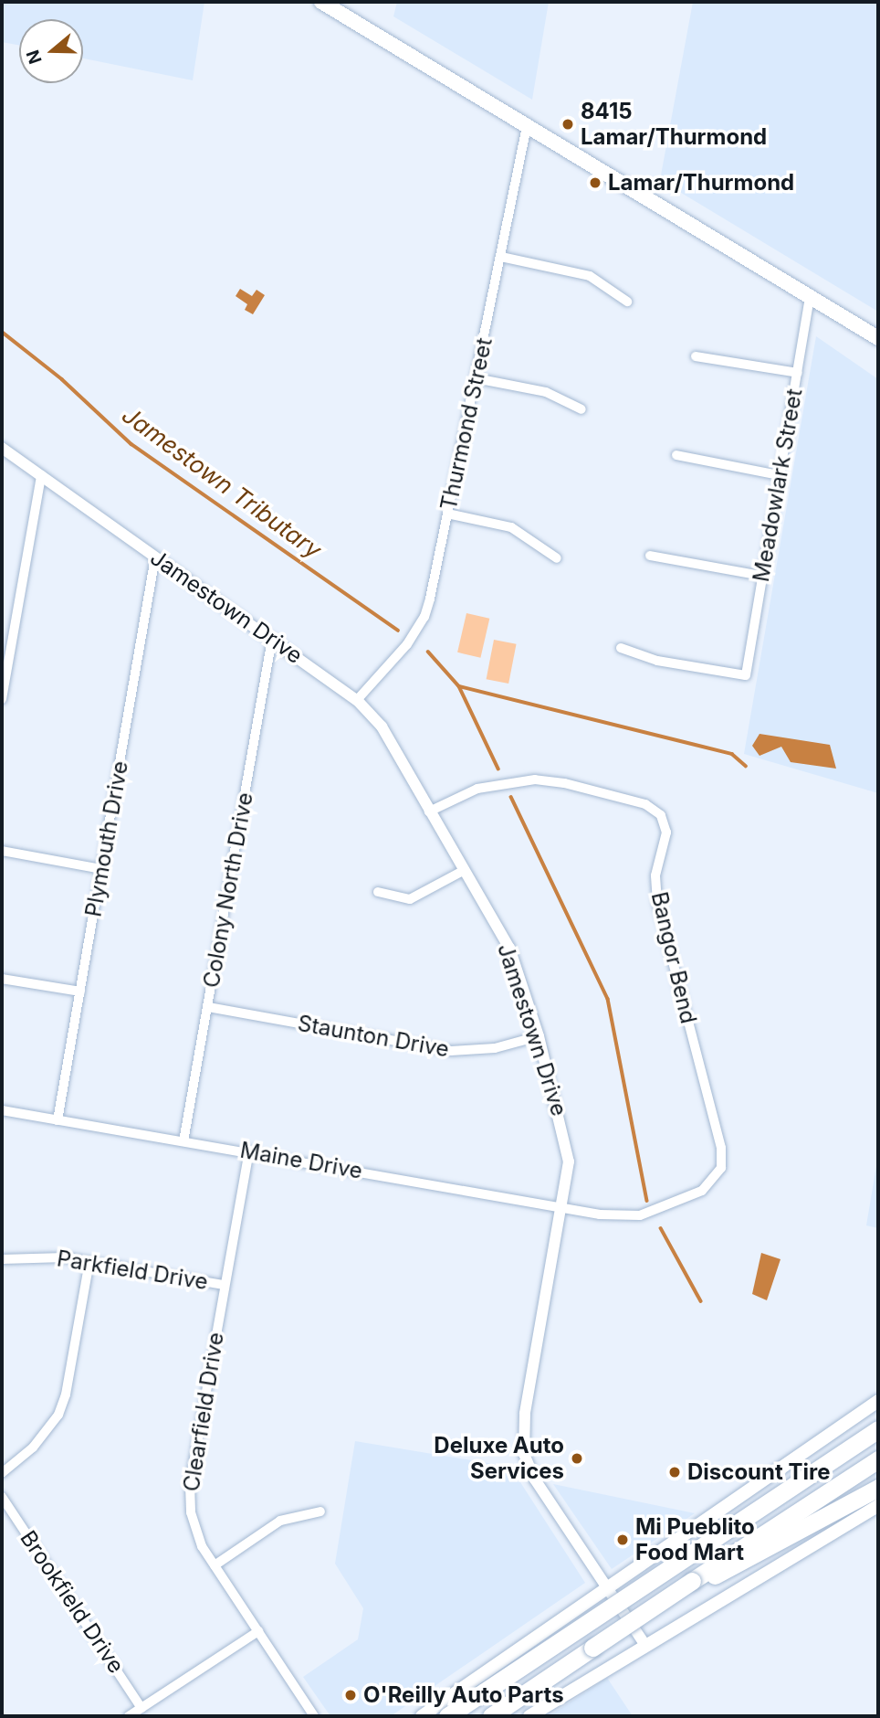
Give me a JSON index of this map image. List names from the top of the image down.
{
  "streets": {
    "street": [
      "Thurmond Street",
      "Meadowlark Street",
      "Jamestown Drive",
      "Plymouth Drive",
      "Colony North Drive",
      "Bangor Bend",
      "Staunton Drive",
      "Maine Drive",
      "Parkfield Drive",
      "Clearfield Drive",
      "Brookfield Drive"
    ]
  },
  "crossings": [
    ["Thurmond Street", "Jamestown Drive"],
    ["Jamestown Drive", "Plymouth Drive"],
    ["Jamestown Drive", "Colony North Drive"],
    ["Jamestown Drive", "Bangor Bend"],
    ["Jamestown Drive", "Staunton Drive"],
    ["Jamestown Drive", "Maine Drive"],
    ["Plymouth Drive", "Maine Drive"],
    ["Colony North Drive", "Staunton Drive"],
    ["Colony North Drive", "Maine Drive"],
    ["Bangor Bend", "Maine Drive"],
    ["Maine Drive", "Clearfield Drive"],
    ["Parkfield Drive", "Clearfield Drive"]
  ],
  "water": ["Jamestown Tributary"],
  "places": [
    "8415 Lamar/Thurmond",
    "Lamar/Thurmond",
    "Deluxe Auto Services",
    "Discount Tire",
    "Mi Pueblito Food Mart",
    "O'Reilly Auto Parts"
  ],
  "north": "left"
}
